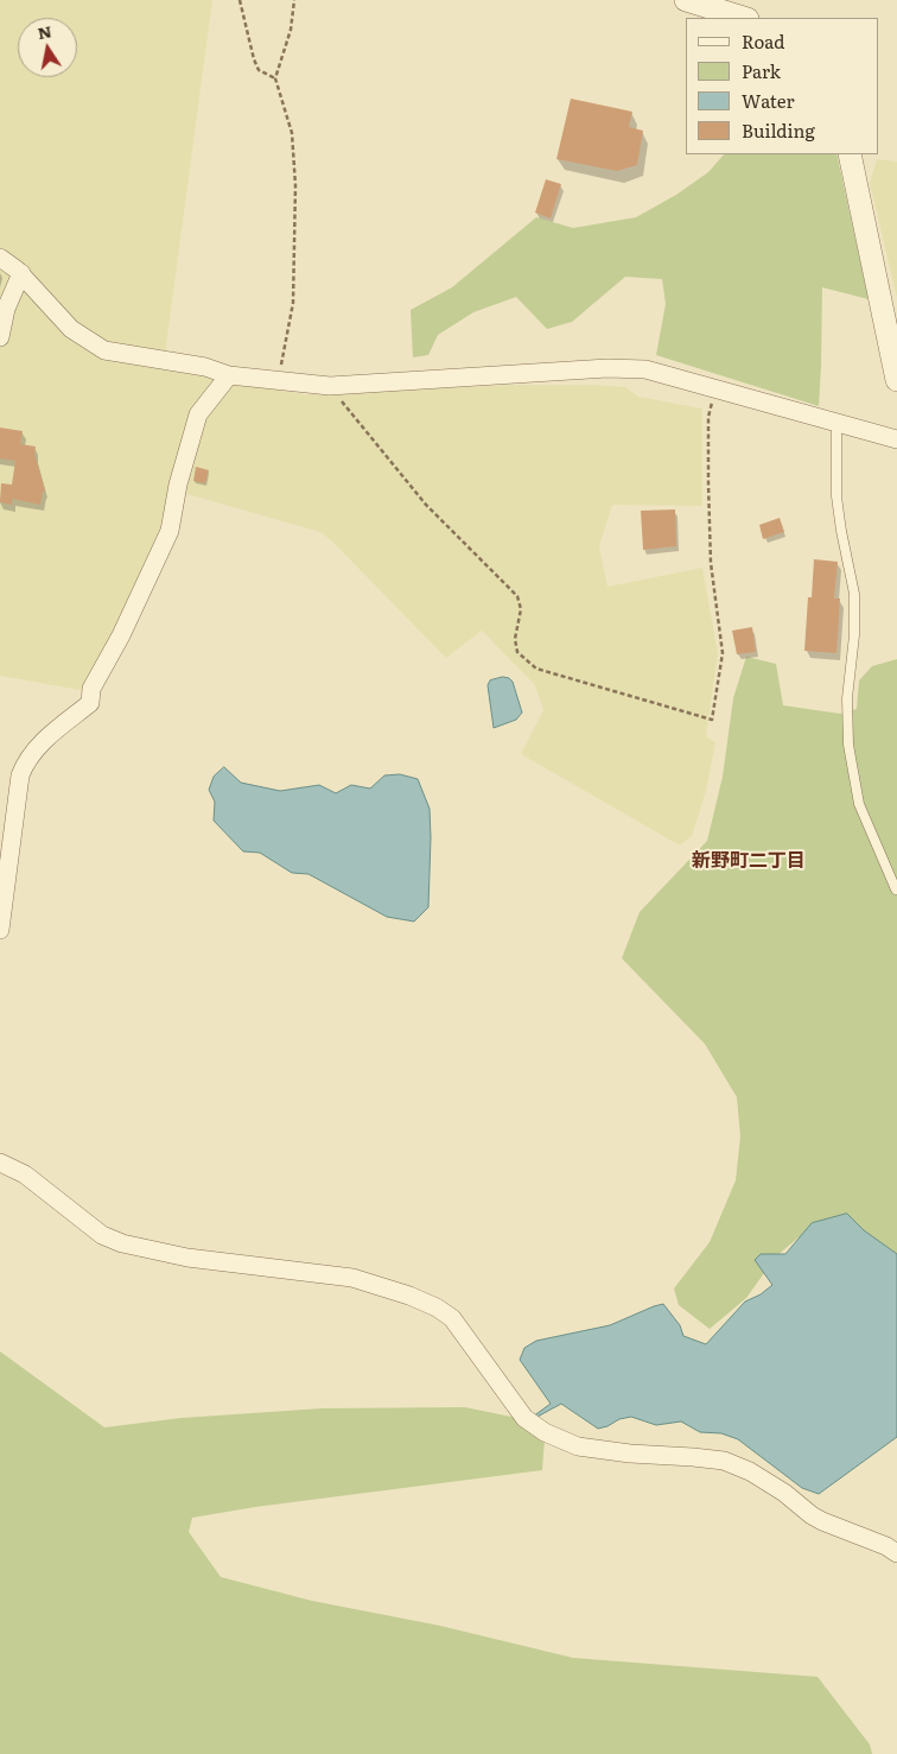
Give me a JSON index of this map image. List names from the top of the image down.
{
  "districts": ["新野町二丁目"],
  "legend": [
    "Road",
    "Park",
    "Water",
    "Building"
  ],
  "north": "top"
}
